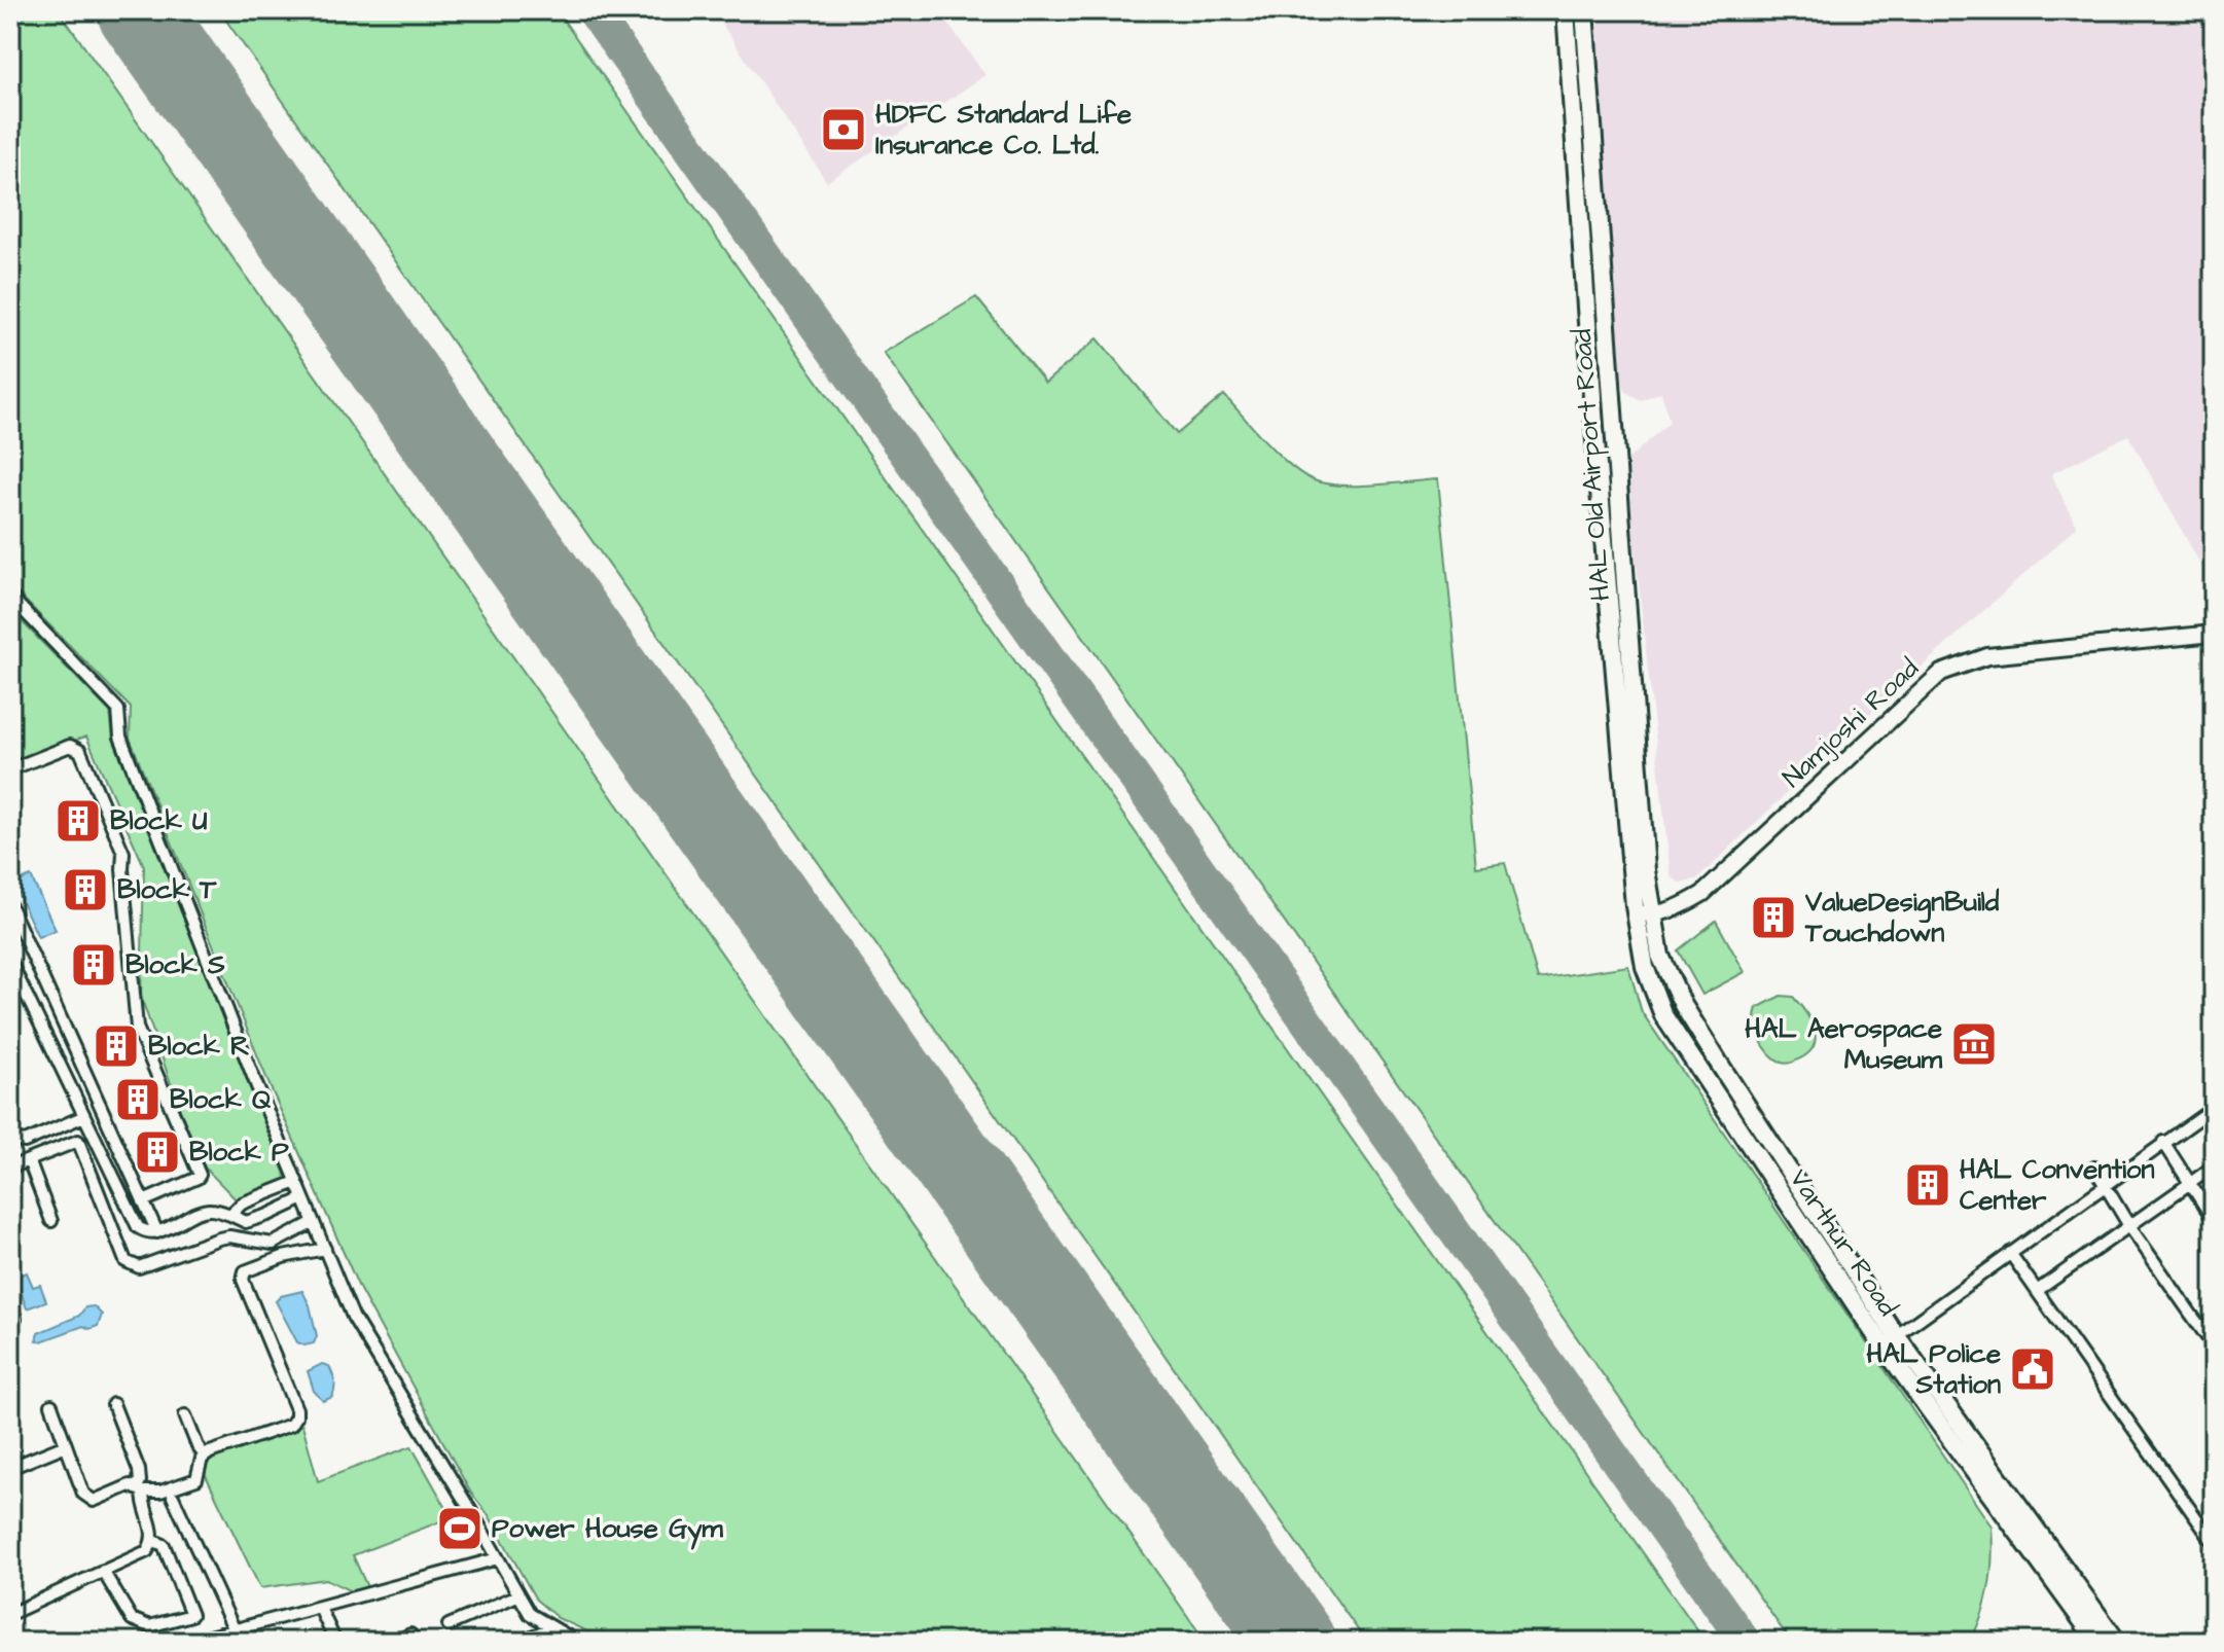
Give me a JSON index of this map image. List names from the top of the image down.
{
  "streets": {
    "main road": ["HAL Old Airport Road", "Namjoshi Road", "Varthur Road"]
  },
  "crossings": [
    ["HAL Old Airport Road", "Namjoshi Road"],
    ["HAL Old Airport Road", "Varthur Road"],
    ["Namjoshi Road", "Varthur Road"]
  ],
  "places": {
    "bank": ["HDFC Standard Life Insurance Co. Ltd."],
    "building": [
      "Block U",
      "Block T",
      "ValueDesignBuild Touchdown",
      "Block S",
      "Block R",
      "Block Q",
      "Block P",
      "HAL Convention Center"
    ],
    "museum": ["HAL Aerospace Museum"],
    "public building": ["HAL Police Station"],
    "sports": ["Power House Gym"]
  }
}
